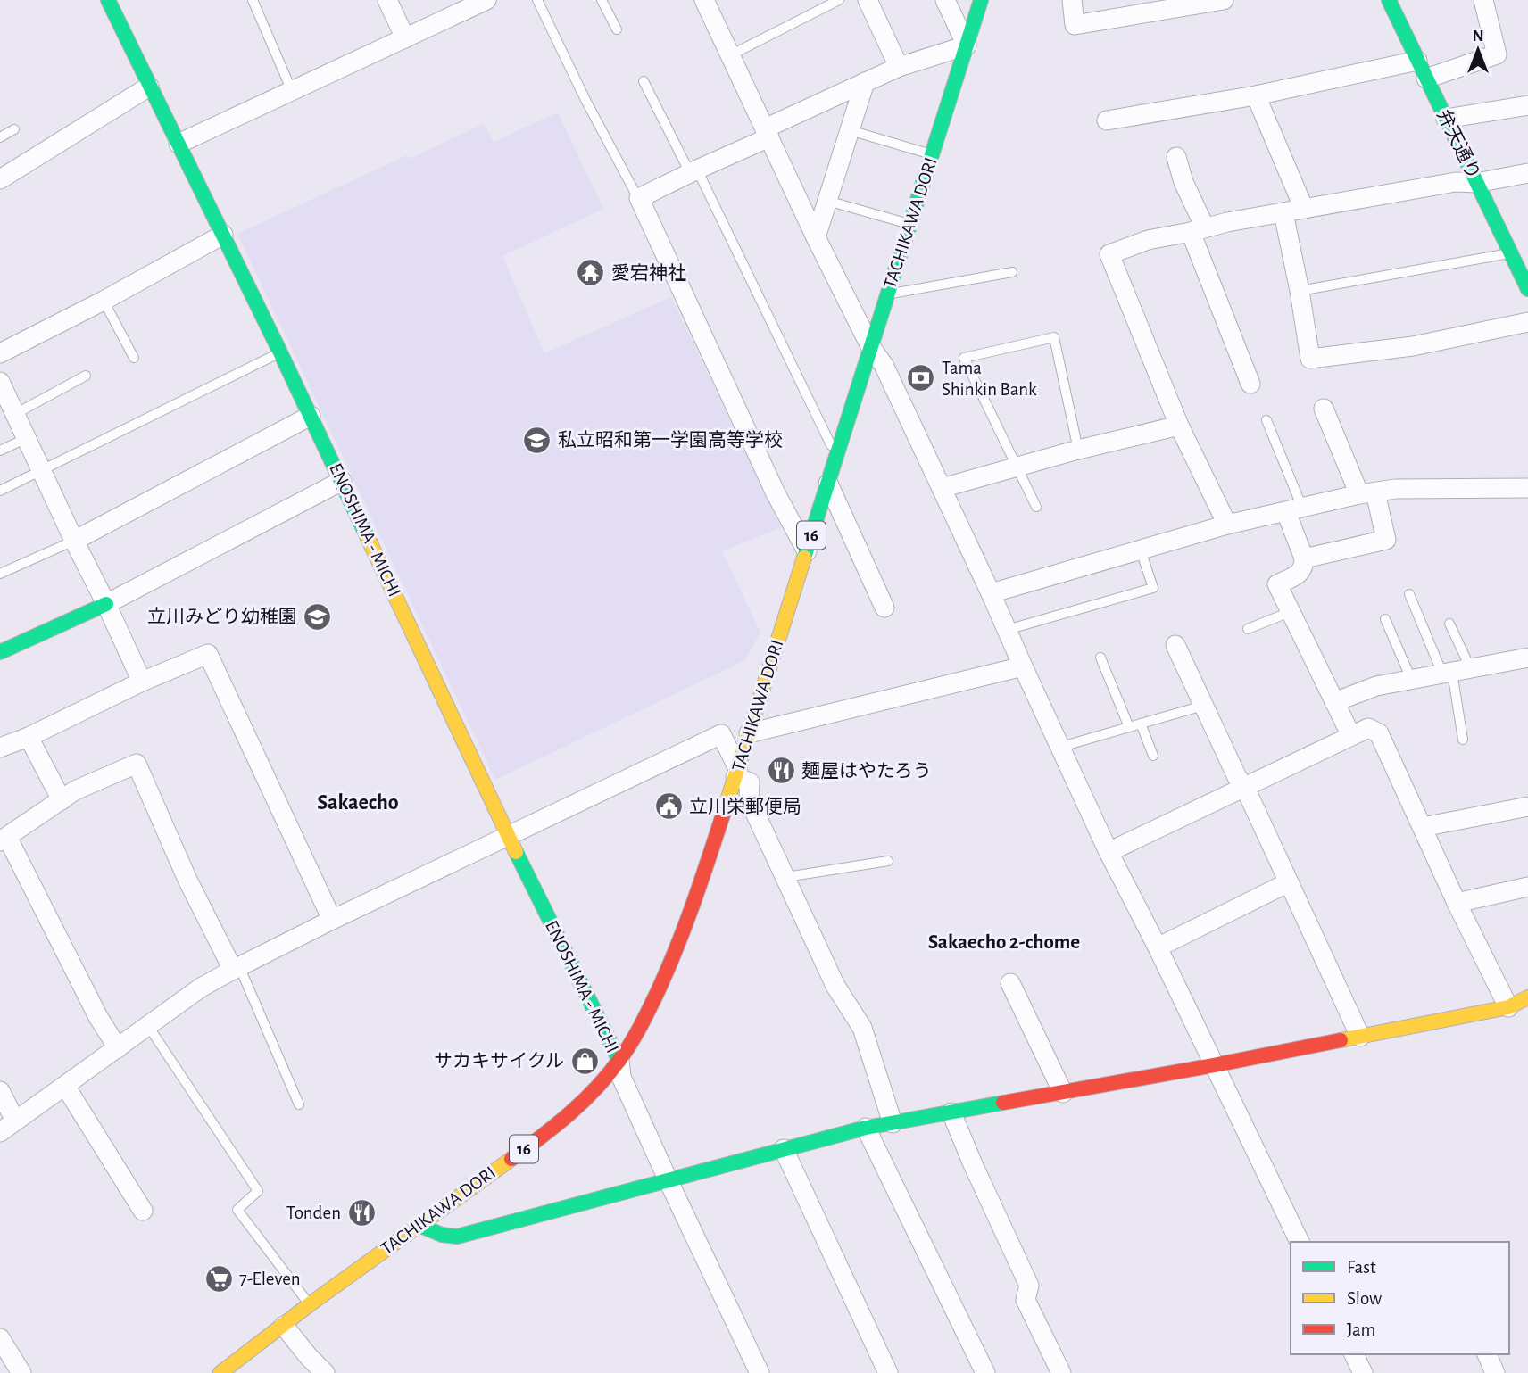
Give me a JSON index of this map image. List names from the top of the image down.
{
  "streets": {
    "street": [
      "弁天通り",
      "TACHIKAWA DORI",
      "ENOSHIMA - MICHI",
      "16"
    ]
  },
  "crossings": [
    ["TACHIKAWA DORI", "ENOSHIMA - MICHI"]
  ],
  "districts": ["Sakaecho", "Sakaecho 2-chome"],
  "places": {
    "temple": ["愛宕神社"],
    "bank": ["Tama Shinkin Bank"],
    "school or university": ["私立昭和第一学園高等学校", "立川みどり幼稚園"],
    "restaurant": ["麺屋はやたろう", "Tonden"],
    "public building": ["立川栄郵便局"],
    "shop": ["サカキサイクル"],
    "supermarket": ["7-Eleven"]
  },
  "legend": ["Fast", "Slow", "Jam"],
  "north": "top"
}
